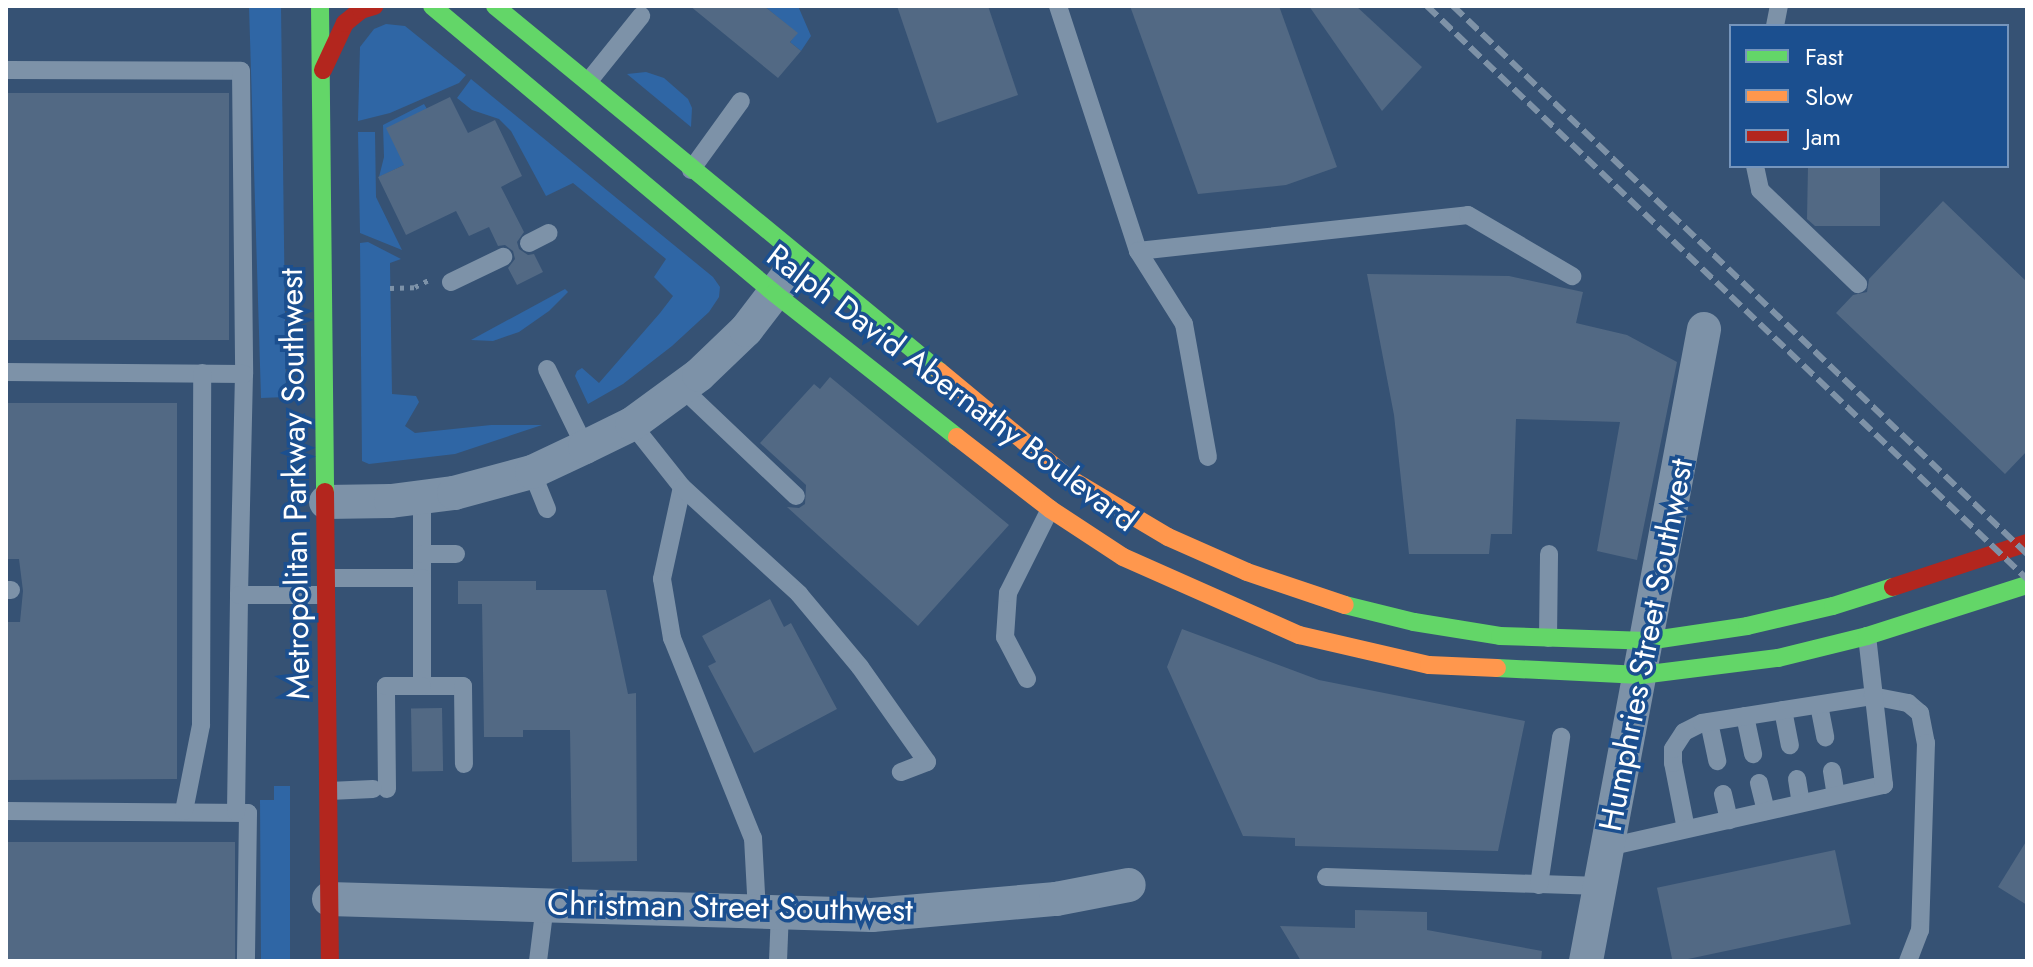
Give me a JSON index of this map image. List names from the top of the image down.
{
  "streets": {
    "main road": ["Ralph David Abernathy Boulevard", "Metropolitan Parkway Southwest"],
    "street": ["Humphries Street Southwest", "Christman Street Southwest"]
  },
  "crossings": [
    ["Ralph David Abernathy Boulevard", "Humphries Street Southwest"],
    ["Metropolitan Parkway Southwest", "Christman Street Southwest"]
  ],
  "legend": ["Fast", "Slow", "Jam"]
}
